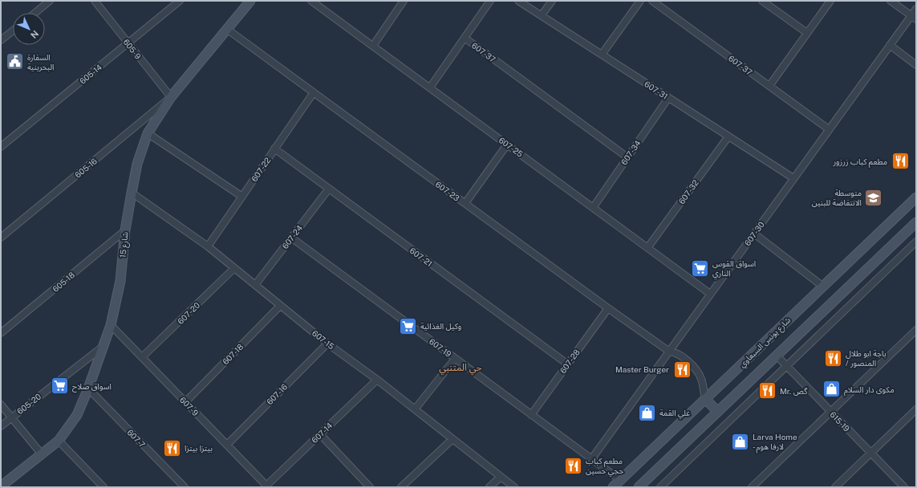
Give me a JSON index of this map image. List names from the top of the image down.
{
  "streets": {
    "main road": ["شارع 15", "شارع يونس السبعاوي"],
    "street": [
      "605-9",
      "607-37",
      "605-14",
      "607-31",
      "607-25",
      "607-34",
      "605-16",
      "607-22",
      "607-23",
      "607-32",
      "607-30",
      "607-24",
      "607-21",
      "605-18",
      "607-20",
      "607-15",
      "607-19",
      "607-18",
      "607-28",
      "607-16",
      "605-20",
      "607-9",
      "615-19",
      "607-14",
      "607-7"
    ]
  },
  "crossings": [
    ["605-9", "605-14"],
    ["605-9", "605-16"],
    ["605-9", "شارع 15"],
    ["607-37", "607-34"],
    ["607-37", "607-30"],
    ["607-31", "607-34"],
    ["607-31", "607-32"],
    ["607-31", "607-30"],
    ["607-25", "607-34"],
    ["607-25", "607-32"],
    ["607-25", "607-30"],
    ["605-16", "شارع 15"],
    ["607-22", "607-23"],
    ["607-22", "607-21"],
    ["607-22", "607-15"],
    ["607-23", "607-30"],
    ["607-23", "شارع 15"],
    ["607-23", "شارع يونس السبعاوي"],
    ["607-23", "607-28"],
    ["607-30", "607-19"],
    ["607-24", "607-21"],
    ["607-24", "607-15"],
    ["607-24", "607-19"],
    ["شارع 15", "605-18"],
    ["شارع 15", "607-15"],
    ["شارع 15", "605-20"],
    ["شارع 15", "607-9"],
    ["شارع 15", "607-7"],
    ["607-21", "607-28"],
    ["607-20", "607-15"],
    ["607-20", "607-9"],
    ["607-15", "607-18"],
    ["607-15", "607-16"],
    ["607-15", "607-14"],
    ["شارع يونس السبعاوي", "607-19"],
    ["607-19", "607-28"],
    ["607-18", "607-9"],
    ["607-16", "607-9"],
    ["607-9", "607-14"]
  ],
  "districts": ["حي المتنبي"],
  "places": {
    "public building": ["السفارة البحرينية"],
    "restaurant": [
      "مطعم كباب زرزور",
      "باجة ابو طلال / المنصور",
      "Master Burger",
      "Mr. گص",
      "بيتزا بيتزا",
      "مطعم كباب حجي حسين"
    ],
    "school or university": ["متوسطة الانتفاضة للبنين"],
    "supermarket": ["اسواق القوس الناري", "وكيل الغذائية", "اسواق صلاح"],
    "shop": ["مكوى دار السلام", "علي القمة", "Larva Home - لارفا هوم"]
  },
  "north": "bottom right"
}
